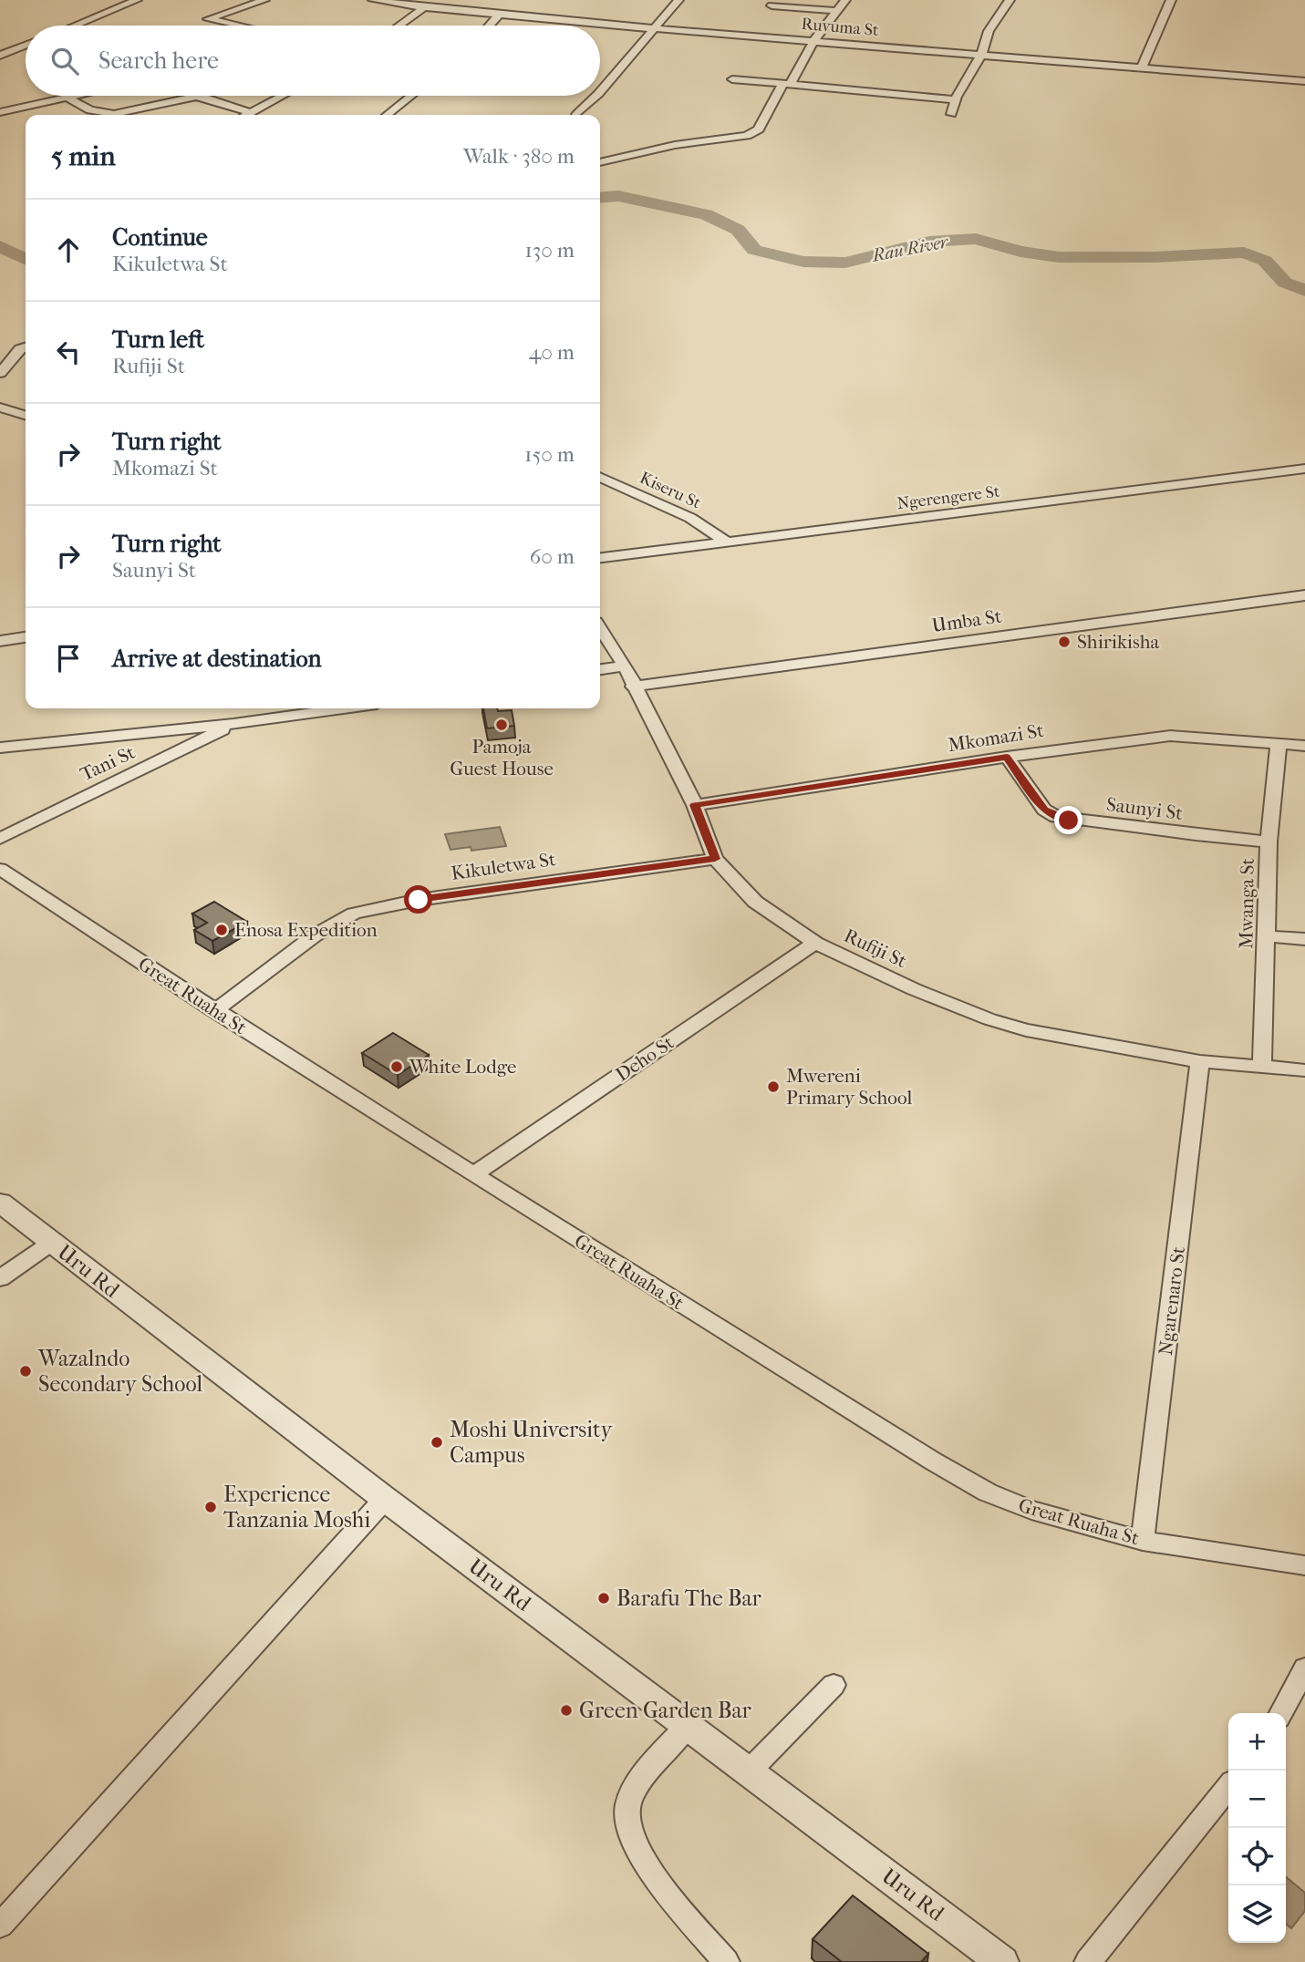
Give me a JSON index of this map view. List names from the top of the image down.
{
  "streets": {
    "street": [
      "Ruvuma St",
      "Kiseru St",
      "Ngerengere St",
      "Umba St",
      "Mkomazi St",
      "Tani St",
      "Saunyi St",
      "Kikuletwa St",
      "Mwanga St",
      "Rufiji St",
      "Great Ruaha St",
      "Deho St",
      "Uru Rd",
      "Ngarenaro St"
    ]
  },
  "crossings": [
    ["Kiseru St", "Ngerengere St"],
    ["Umba St", "Rufiji St"],
    ["Mkomazi St", "Saunyi St"],
    ["Mkomazi St", "Mwanga St"],
    ["Mkomazi St", "Rufiji St"],
    ["Saunyi St", "Mwanga St"],
    ["Kikuletwa St", "Rufiji St"],
    ["Kikuletwa St", "Great Ruaha St"],
    ["Mwanga St", "Rufiji St"],
    ["Rufiji St", "Deho St"],
    ["Rufiji St", "Ngarenaro St"],
    ["Great Ruaha St", "Deho St"],
    ["Great Ruaha St", "Ngarenaro St"]
  ],
  "water": ["Rau River"],
  "places": [
    "Shirikisha",
    "Pamoja Guest House",
    "Enosa Expedition",
    "White Lodge",
    "Mwereni Primary School",
    "Wazalndo Secondary School",
    "Moshi University Campus",
    "Experience Tanzania Moshi",
    "Barafu The Bar",
    "Green Garden Bar"
  ],
  "page": {
    "search": "Search here",
    "heading": ["5 min", "Walk · 380 m"],
    "list": [
      ["Continue", "Kikuletwa St", "130 m"],
      ["Turn left", "Rufiji St", "40 m"],
      ["Turn right", "Mkomazi St", "150 m"],
      ["Turn right", "Saunyi St", "60 m"],
      "Arrive at destination"
    ],
    "map_buttons": ["+", "−"]
  }
}
